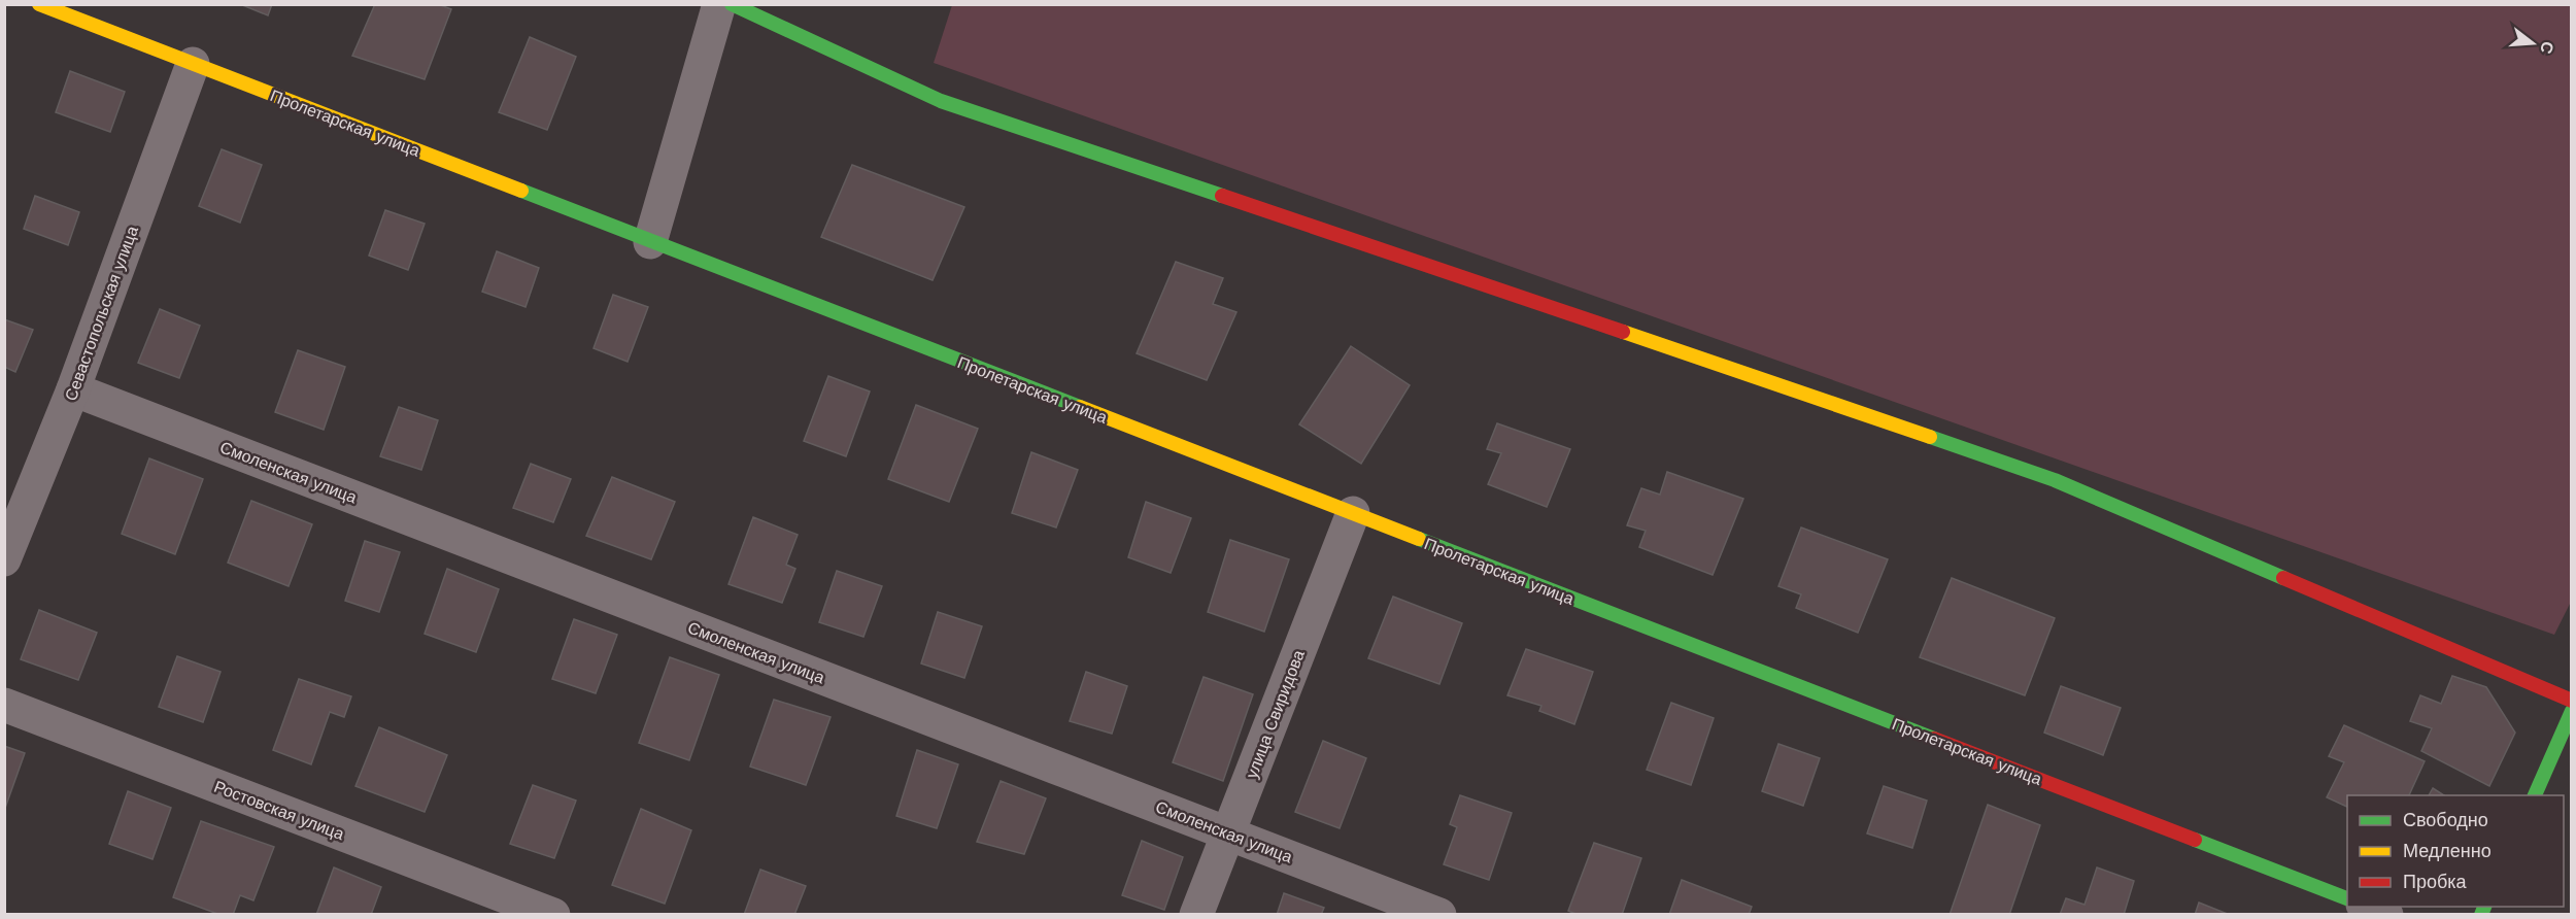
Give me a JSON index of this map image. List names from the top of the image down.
{
  "streets": {
    "street": [
      "Пролетарская улица",
      "Севастопольская улица",
      "Смоленская улица",
      "улица Свиридова",
      "Ростовская улица"
    ]
  },
  "crossings": [
    ["Пролетарская улица", "Севастопольская улица"],
    ["Пролетарская улица", "улица Свиридова"],
    ["Севастопольская улица", "Смоленская улица"],
    ["Смоленская улица", "улица Свиридова"]
  ],
  "legend": ["Свободно", "Медленно", "Пробка"],
  "north": "right"
}
